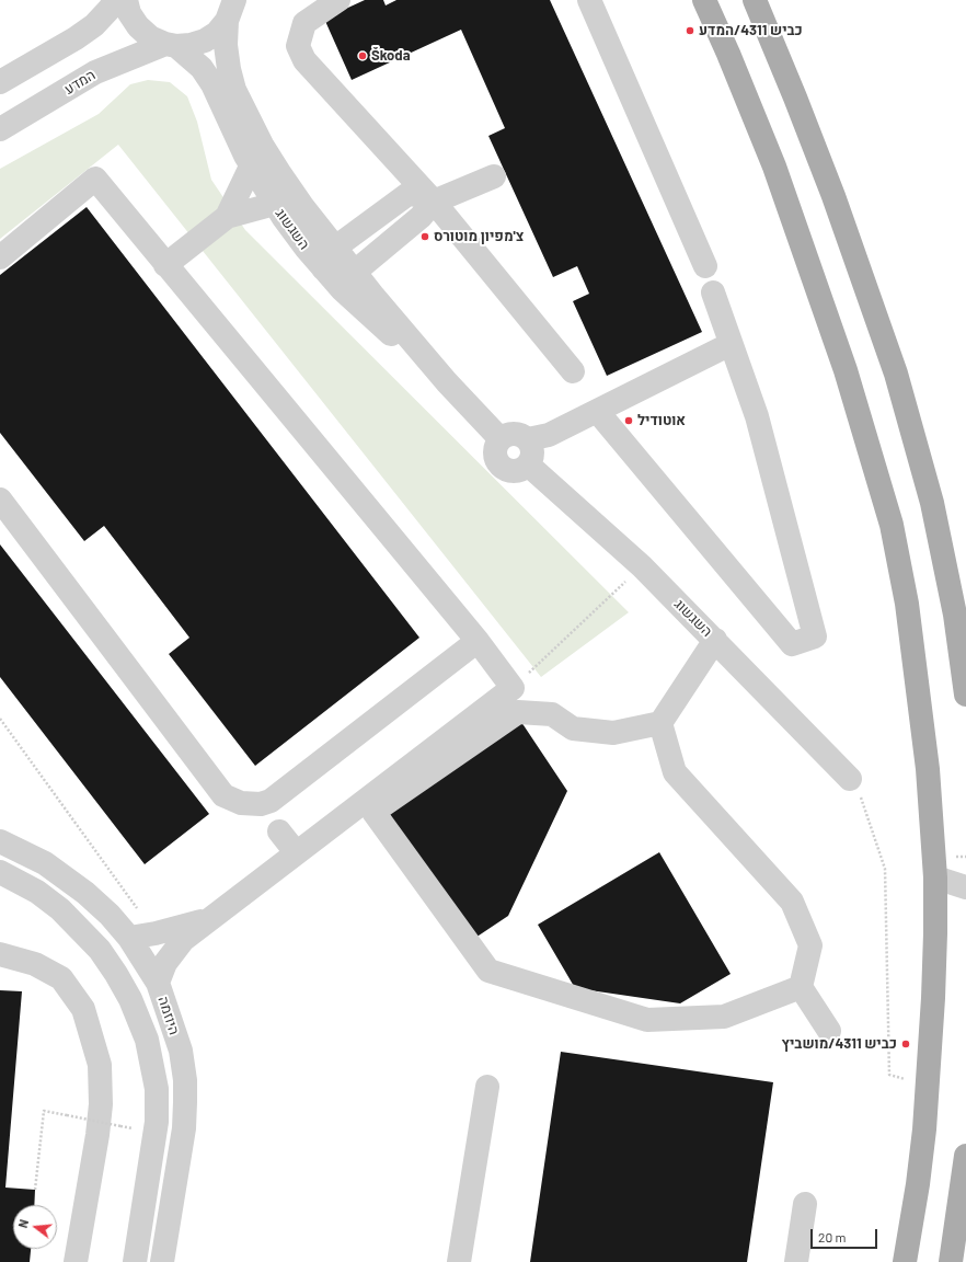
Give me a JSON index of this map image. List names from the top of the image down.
{
  "streets": {
    "street": ["המדע", "השגשוג", "היוזמה"]
  },
  "crossings": [
    ["המדע", "השגשוג"]
  ],
  "places": [
    "כביש 4311/המדע",
    "Škoda",
    "צ'מפיון מוטורס",
    "אוטודיל",
    "כביש 4311/מושביץ"
  ],
  "scale_bar": "20 m",
  "north": "left"
}
